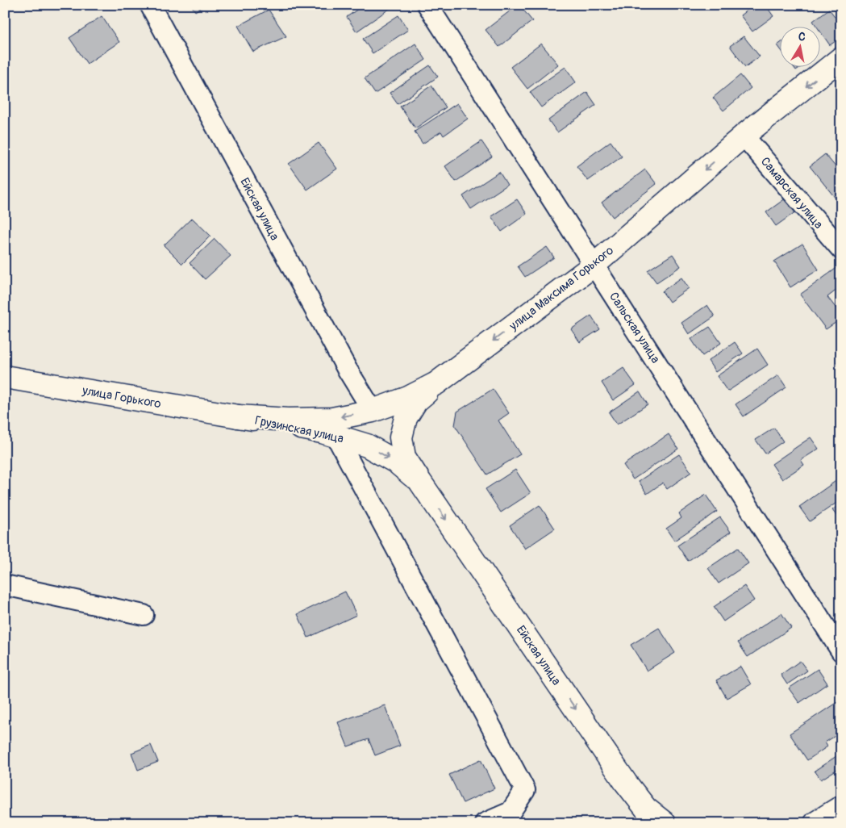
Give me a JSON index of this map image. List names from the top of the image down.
{
  "streets": {
    "main road": [
      "Ейская улица",
      "улица Максима Горького",
      "улица Горького",
      "Грузинская улица"
    ],
    "street": ["Самарская улица", "Сальская улица"]
  },
  "crossings": [
    ["Самарская улица", "улица Максима Горького"],
    ["Ейская улица", "улица Максима Горького"],
    ["Ейская улица", "Грузинская улица"],
    ["улица Максима Горького", "Сальская улица"],
    ["улица Максима Горького", "улица Горького"],
    ["улица Максима Горького", "Грузинская улица"],
    ["улица Горького", "Грузинская улица"]
  ],
  "one_way": ["Ейская улица", "улица Максима Горького", "Грузинская улица"],
  "north": "top"
}
